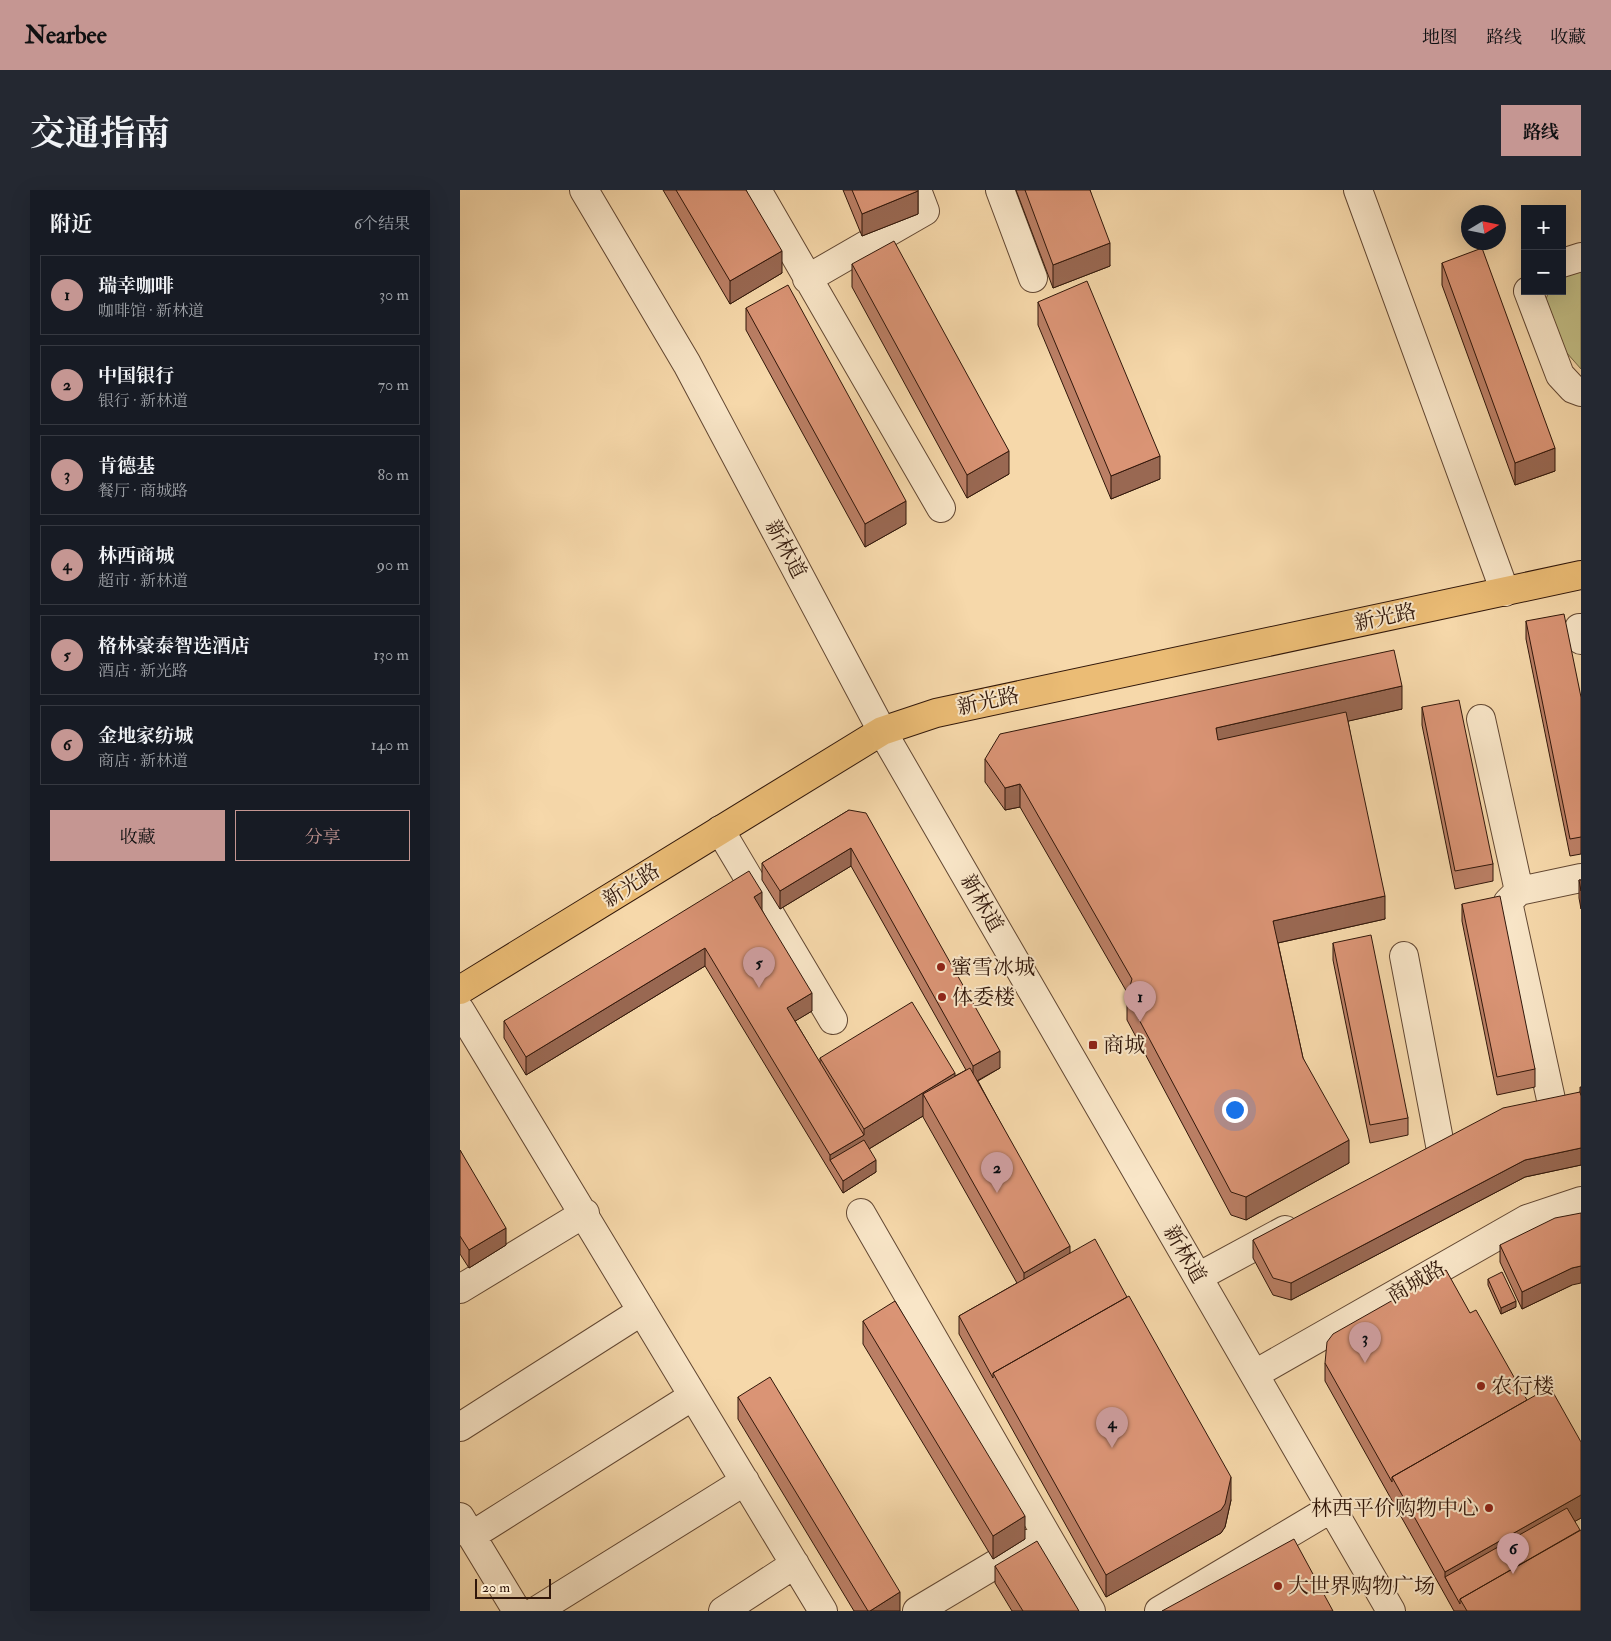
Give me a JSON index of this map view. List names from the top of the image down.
{
  "streets": {
    "main road": ["新光路"],
    "street": ["新林道", "商城路"]
  },
  "crossings": [
    ["新林道", "新光路"],
    ["新林道", "商城路"]
  ],
  "places": {
    "other": [
      "蜜雪冰城",
      "体委楼",
      "农行楼",
      "林西平价购物中心",
      "大世界购物广场"
    ],
    "transit": ["商城"]
  },
  "scale_bar": "20 m",
  "north": "right",
  "page": {
    "header": "Nearbee",
    "nav": ["地图", "路线", "收藏"],
    "title": "交通指南",
    "buttons": [
      "路线",
      ["收藏", "分享"]
    ],
    "heading": ["附近", "6个结果"],
    "map_buttons": ["+", "−"],
    "list": [
      {
        "mark": "1",
        "name": "瑞幸咖啡",
        "note": "咖啡馆 · 新林道",
        "value": "30 m"
      },
      {
        "mark": "2",
        "name": "中国银行",
        "note": "银行 · 新林道",
        "value": "70 m"
      },
      {
        "mark": "3",
        "name": "肯德基",
        "note": "餐厅 · 商城路",
        "value": "80 m"
      },
      {
        "mark": "4",
        "name": "林西商城",
        "note": "超市 · 新林道",
        "value": "90 m"
      },
      {
        "mark": "5",
        "name": "格林豪泰智选酒店",
        "note": "酒店 · 新光路",
        "value": "130 m"
      },
      {
        "mark": "6",
        "name": "金地家纺城",
        "note": "商店 · 新林道",
        "value": "140 m"
      }
    ],
    "pins": [
      "5",
      "1",
      "2",
      "3",
      "4",
      "6"
    ],
    "scale": "20 m"
  }
}
